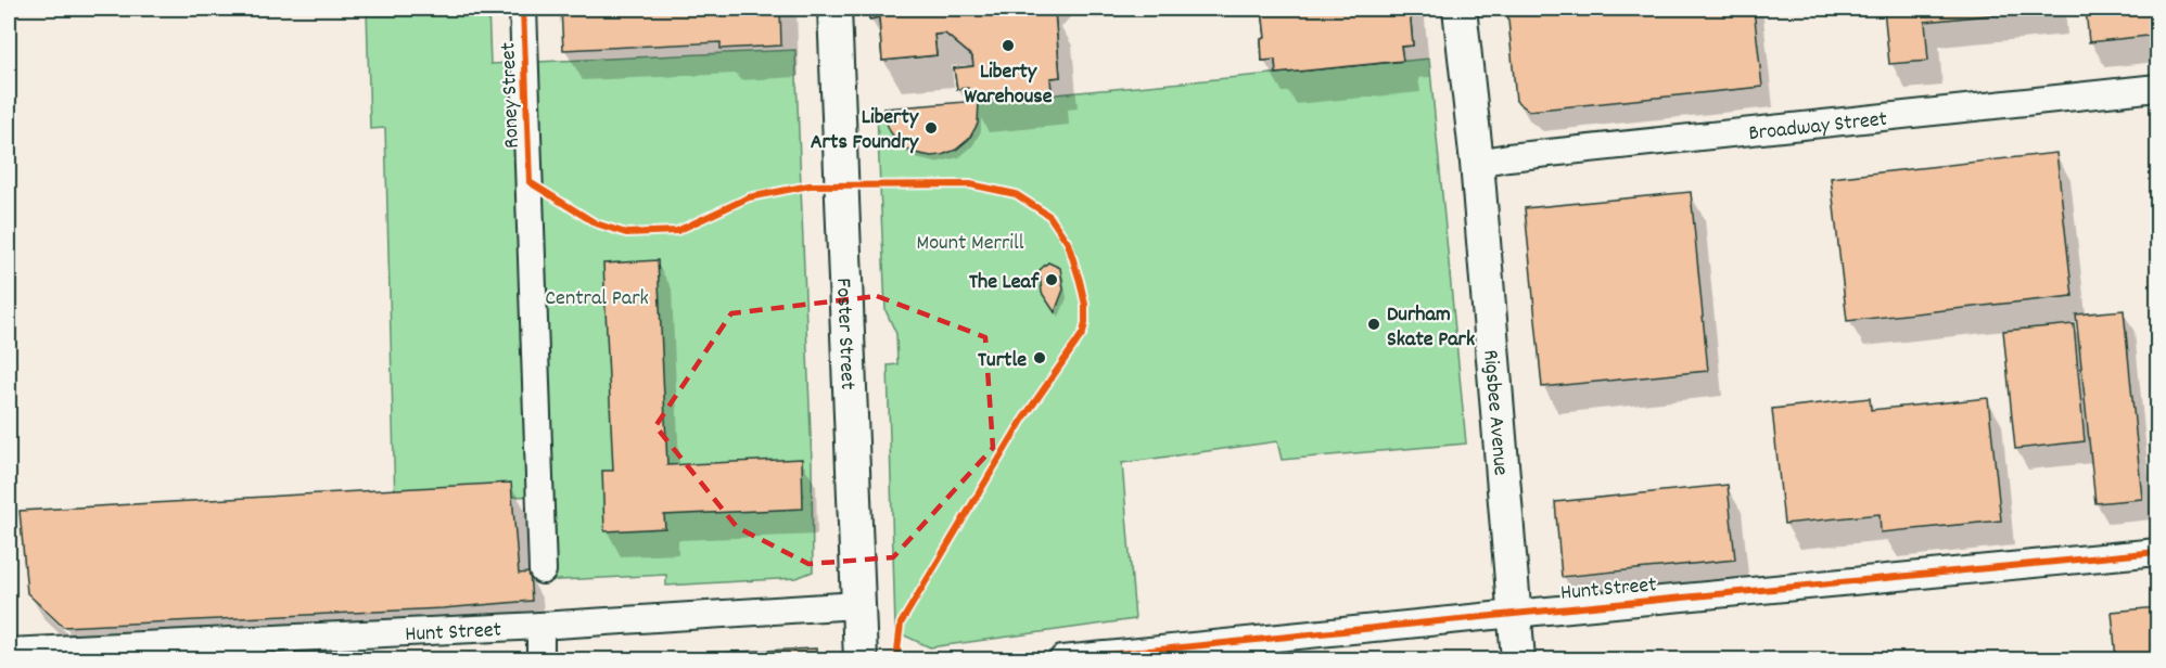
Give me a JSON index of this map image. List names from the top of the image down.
{
  "streets": {
    "street": [
      "Roney Street",
      "Broadway Street",
      "Foster Street",
      "Rigsbee Avenue",
      "Hunt Street"
    ]
  },
  "crossings": [
    ["Broadway Street", "Rigsbee Avenue"],
    ["Foster Street", "Hunt Street"],
    ["Rigsbee Avenue", "Hunt Street"]
  ],
  "parks": ["Mount Merrill", "Central Park"],
  "places": [
    "Liberty Warehouse",
    "Liberty Arts Foundry",
    "The Leaf",
    "Durham Skate Park",
    "Turtle"
  ]
}
